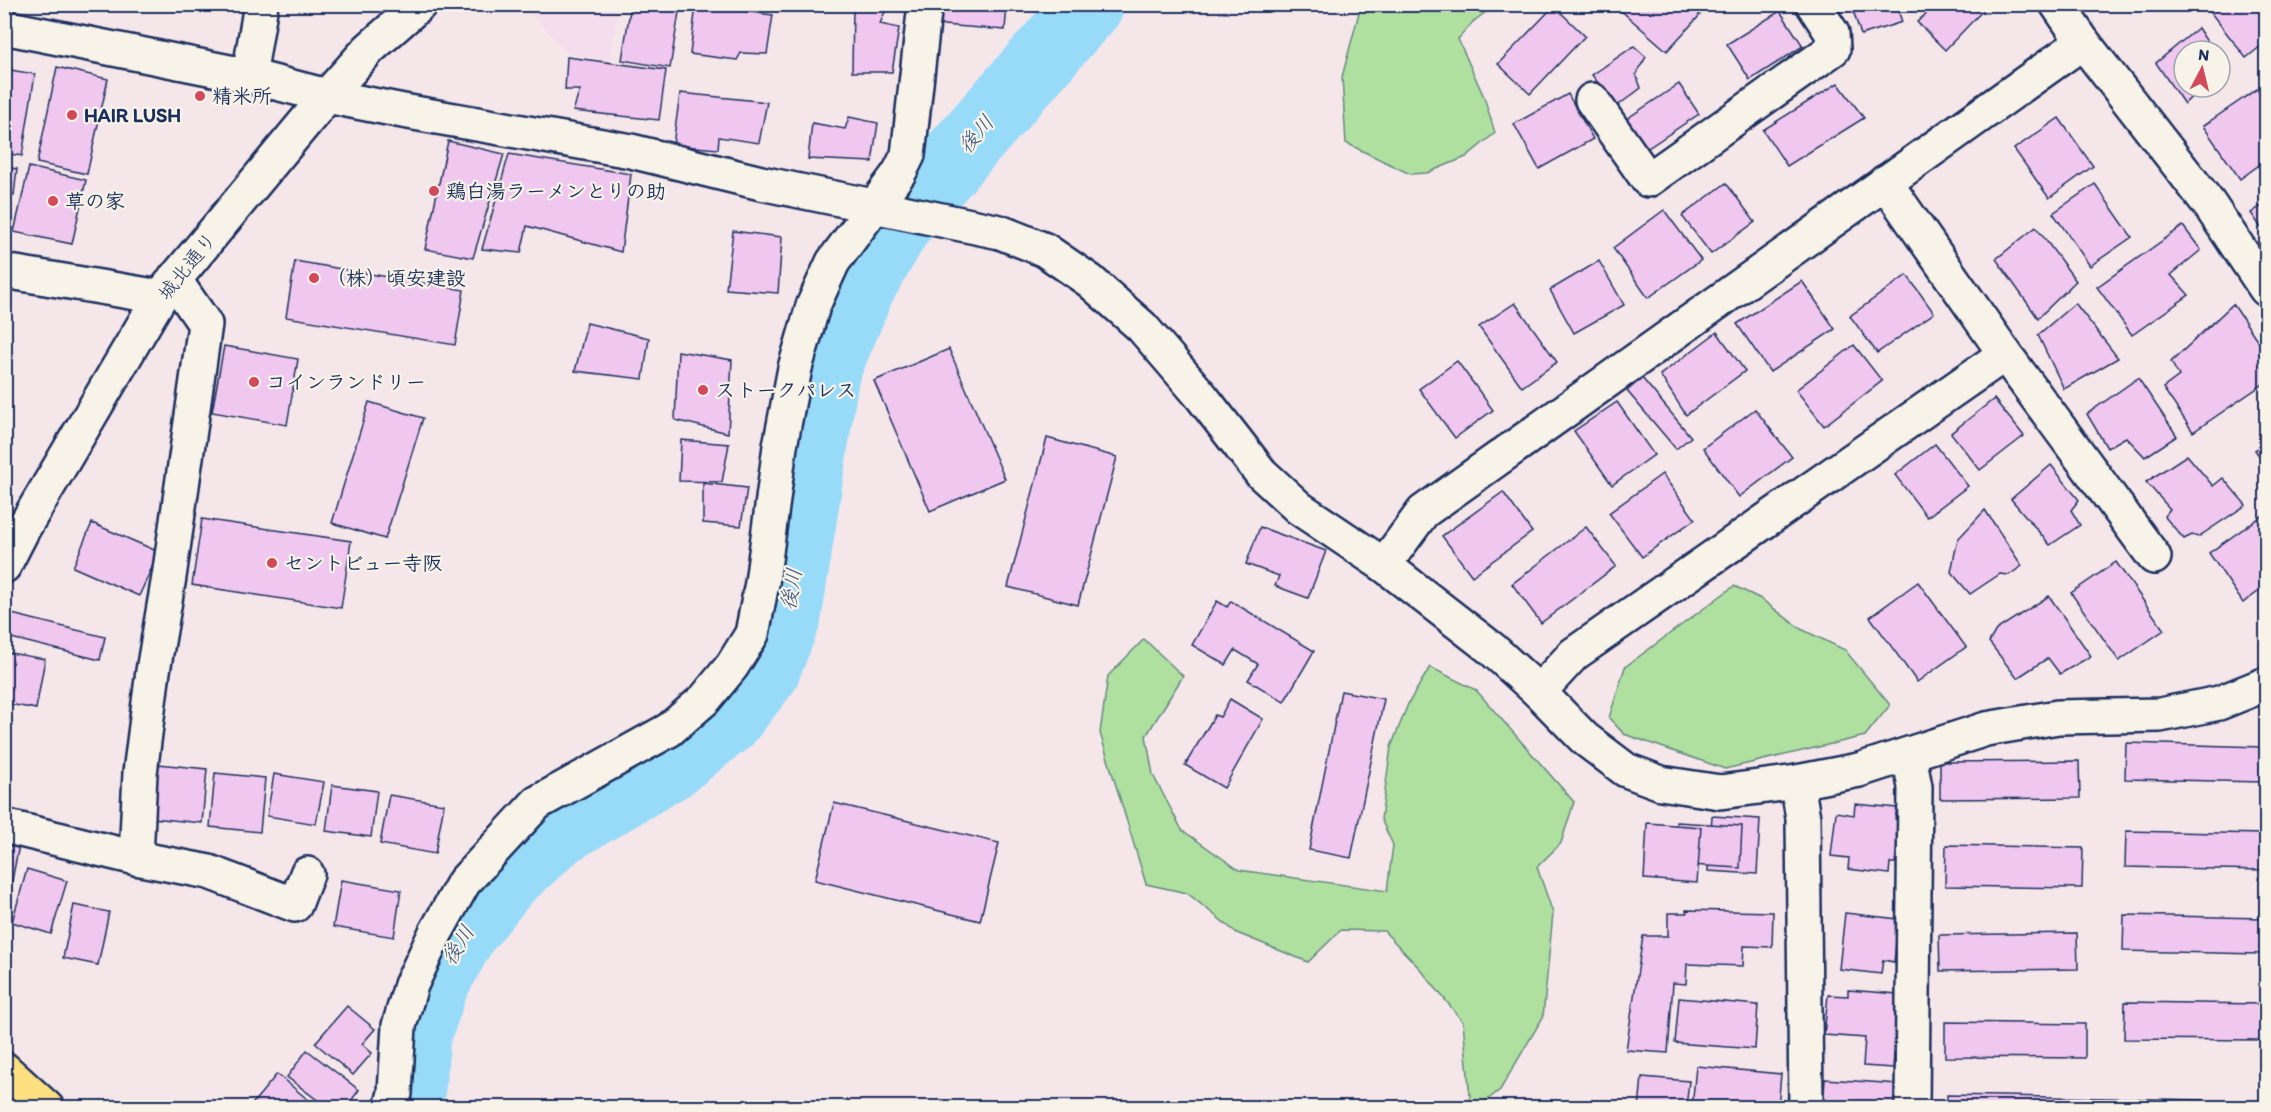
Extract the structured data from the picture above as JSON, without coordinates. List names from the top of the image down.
{
  "streets": {
    "street": ["城北通り"]
  },
  "water": ["後川"],
  "places": [
    "精米所",
    "HAIR LUSH",
    "鶏白湯ラーメンとりの助",
    "草の家",
    "（株）頃安建設",
    "コインランドリー",
    "ストークパレス",
    "セントビュー寺阪"
  ],
  "north": "top"
}
